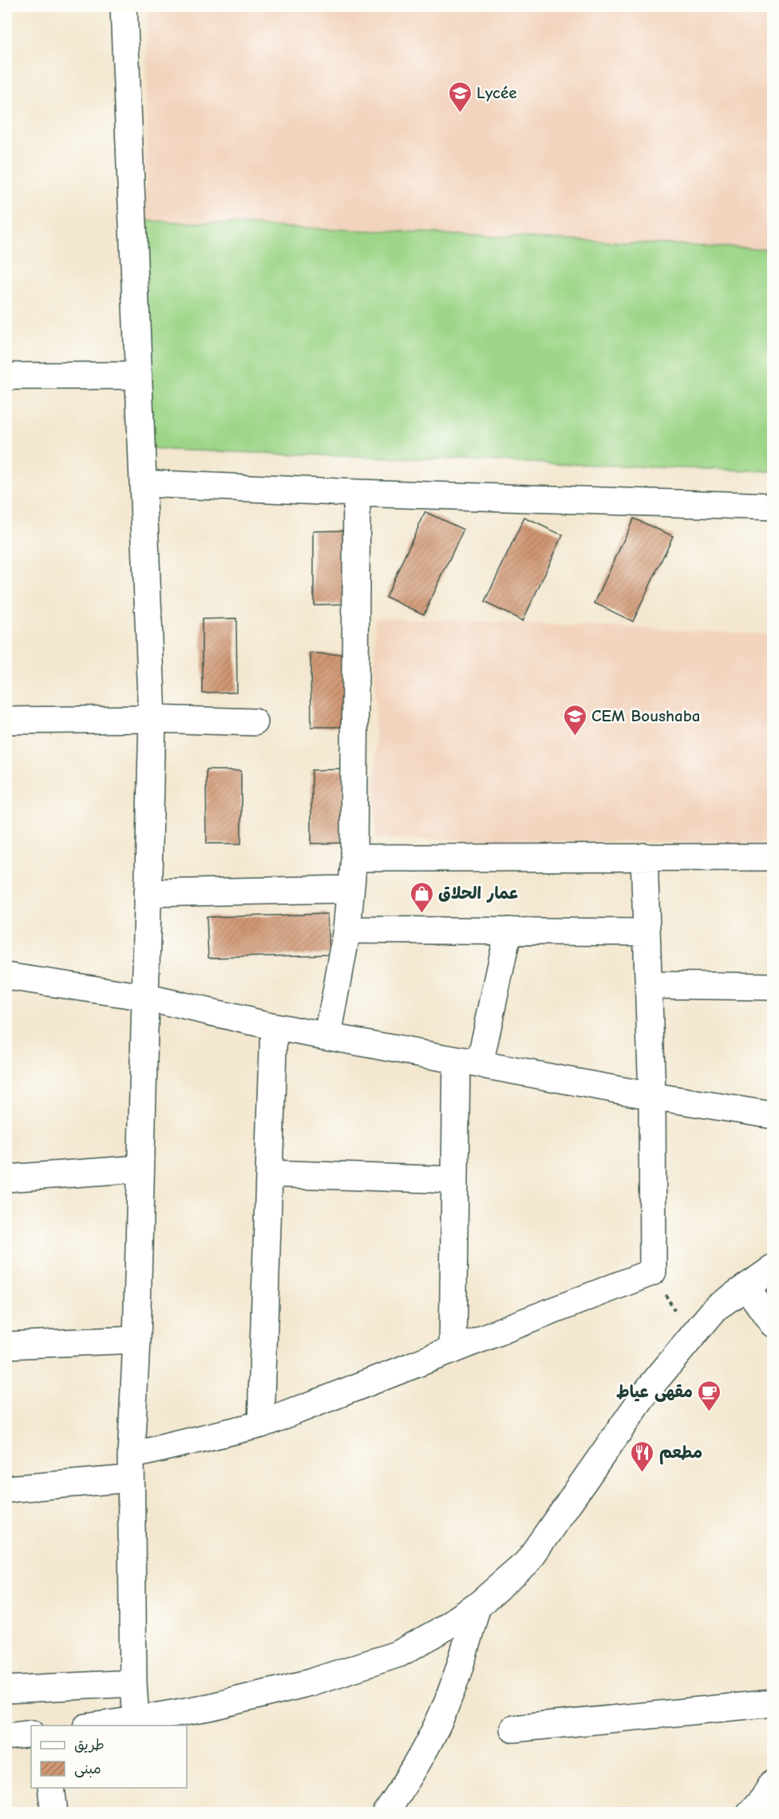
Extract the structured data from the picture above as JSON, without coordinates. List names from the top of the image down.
{
  "places": {
    "school or university": ["Lycée", "CEM Boushaba"],
    "shop": ["عمار الحلاق"],
    "cafe": ["مقهى عياط"],
    "restaurant": ["مطعم"]
  },
  "legend": ["طريق", "مبنى"]
}
